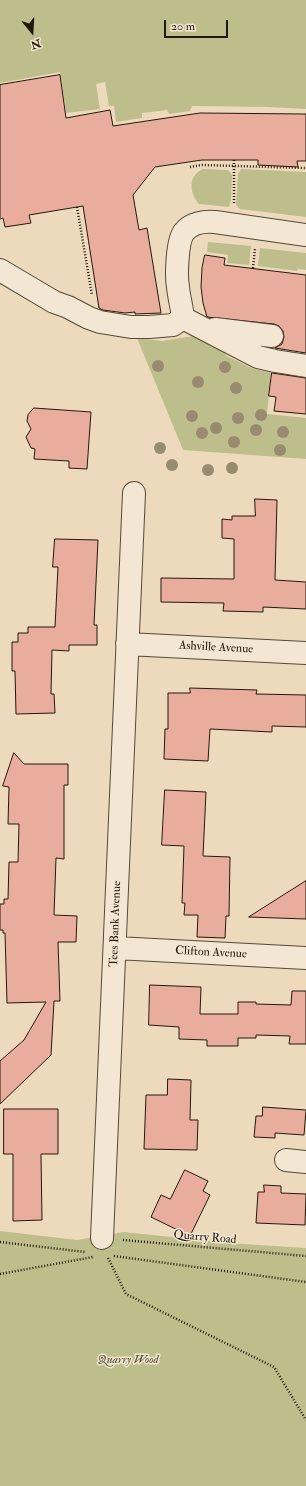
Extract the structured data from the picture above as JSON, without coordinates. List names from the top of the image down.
{
  "streets": {
    "street": ["Ashville Avenue", "Tees Bank Avenue", "Clifton Avenue"],
    "path": ["Quarry Road"]
  },
  "crossings": [
    ["Ashville Avenue", "Tees Bank Avenue"],
    ["Tees Bank Avenue", "Clifton Avenue"],
    ["Tees Bank Avenue", "Quarry Road"]
  ],
  "parks": ["Quarry Wood"],
  "scale_bar": "20 m",
  "north": "bottom"
}
